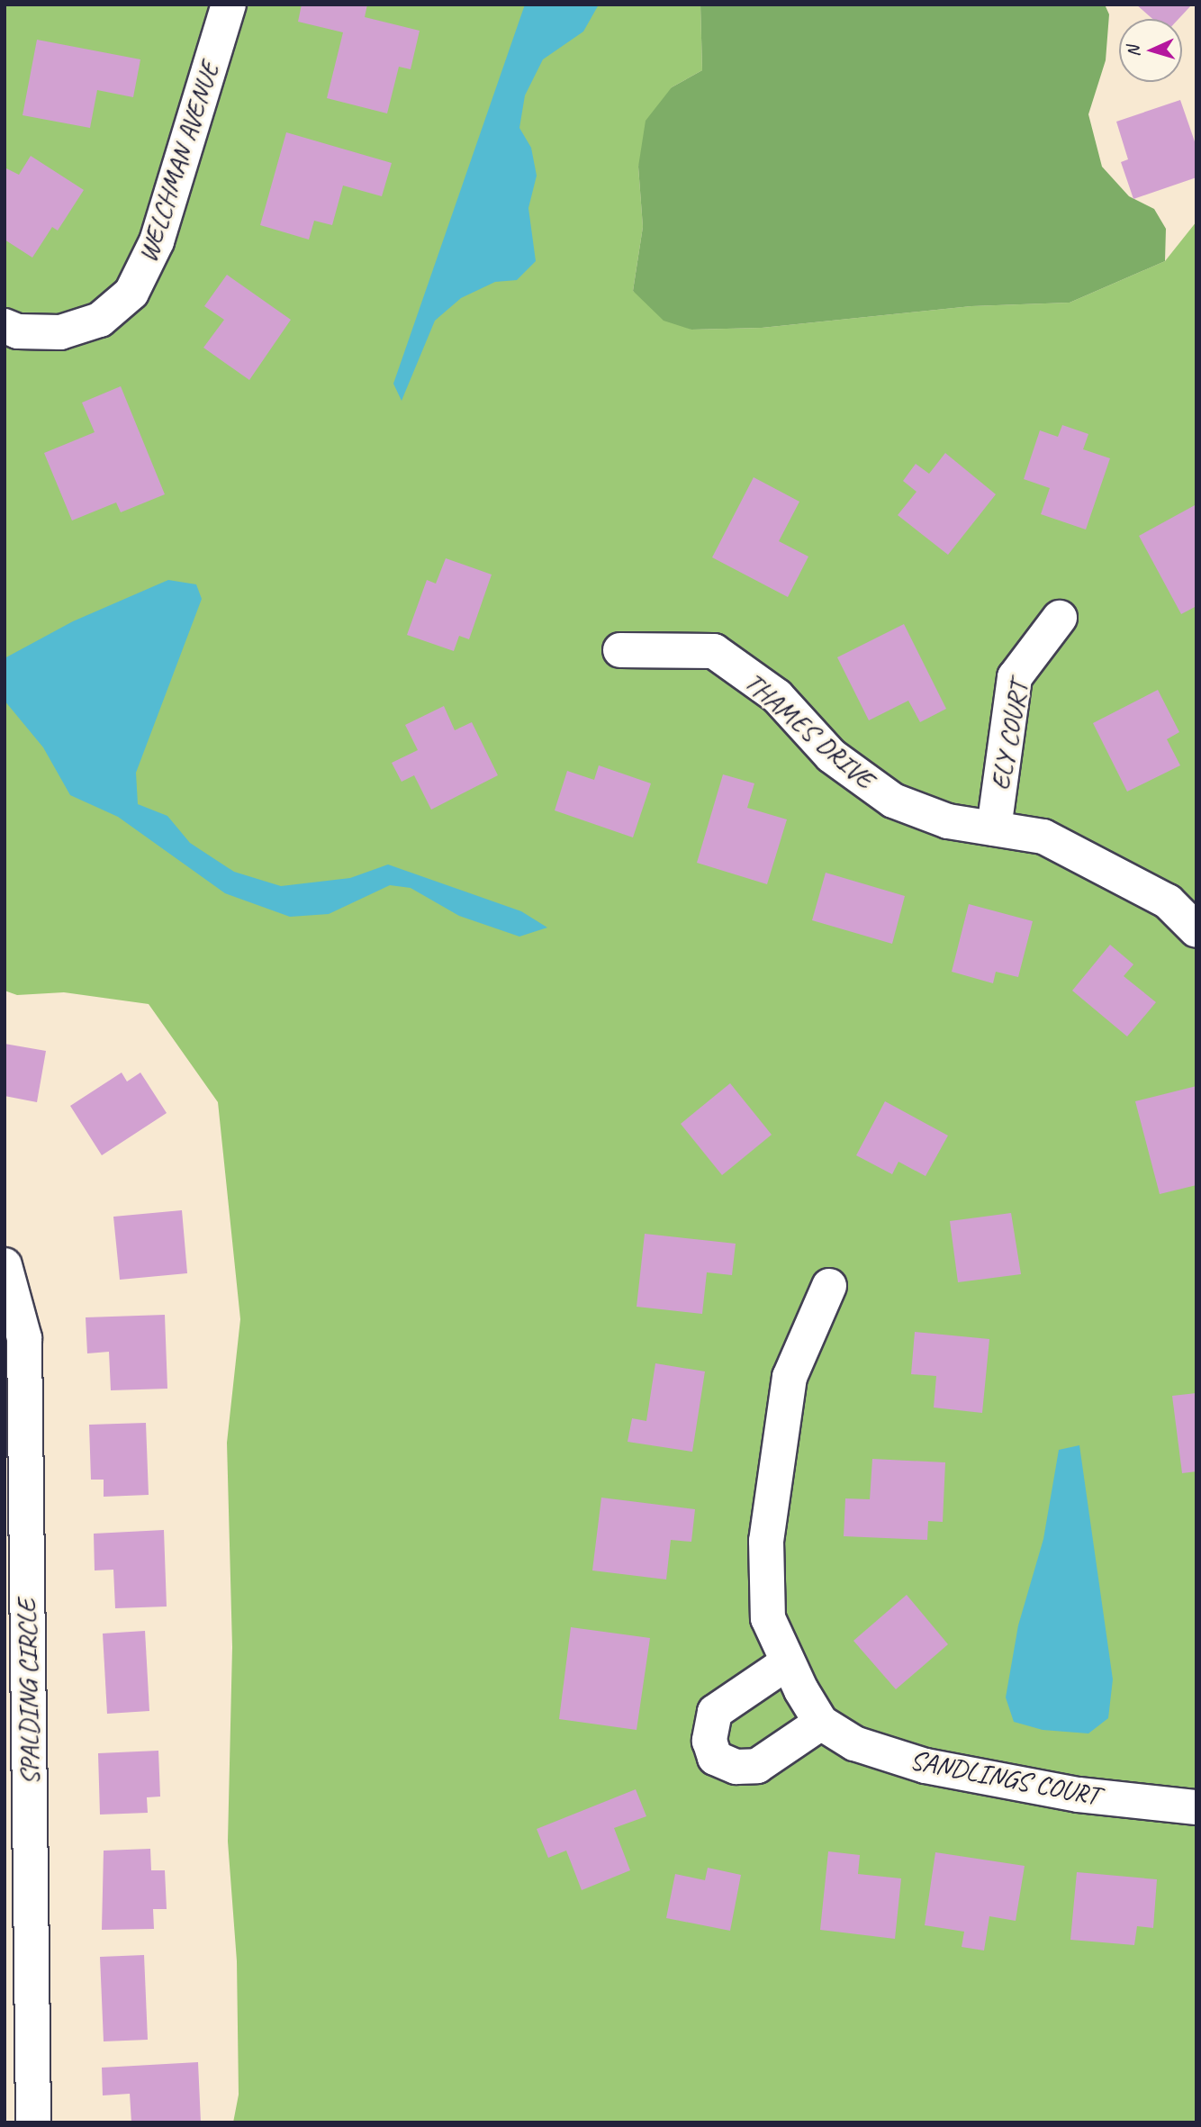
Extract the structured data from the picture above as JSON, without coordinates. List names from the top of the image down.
{
  "streets": {
    "street": [
      "WELCHMAN AVENUE",
      "THAMES DRIVE",
      "ELY COURT",
      "SPALDING CIRCLE",
      "SANDLINGS COURT"
    ]
  },
  "crossings": [
    ["THAMES DRIVE", "ELY COURT"]
  ],
  "north": "left"
}
